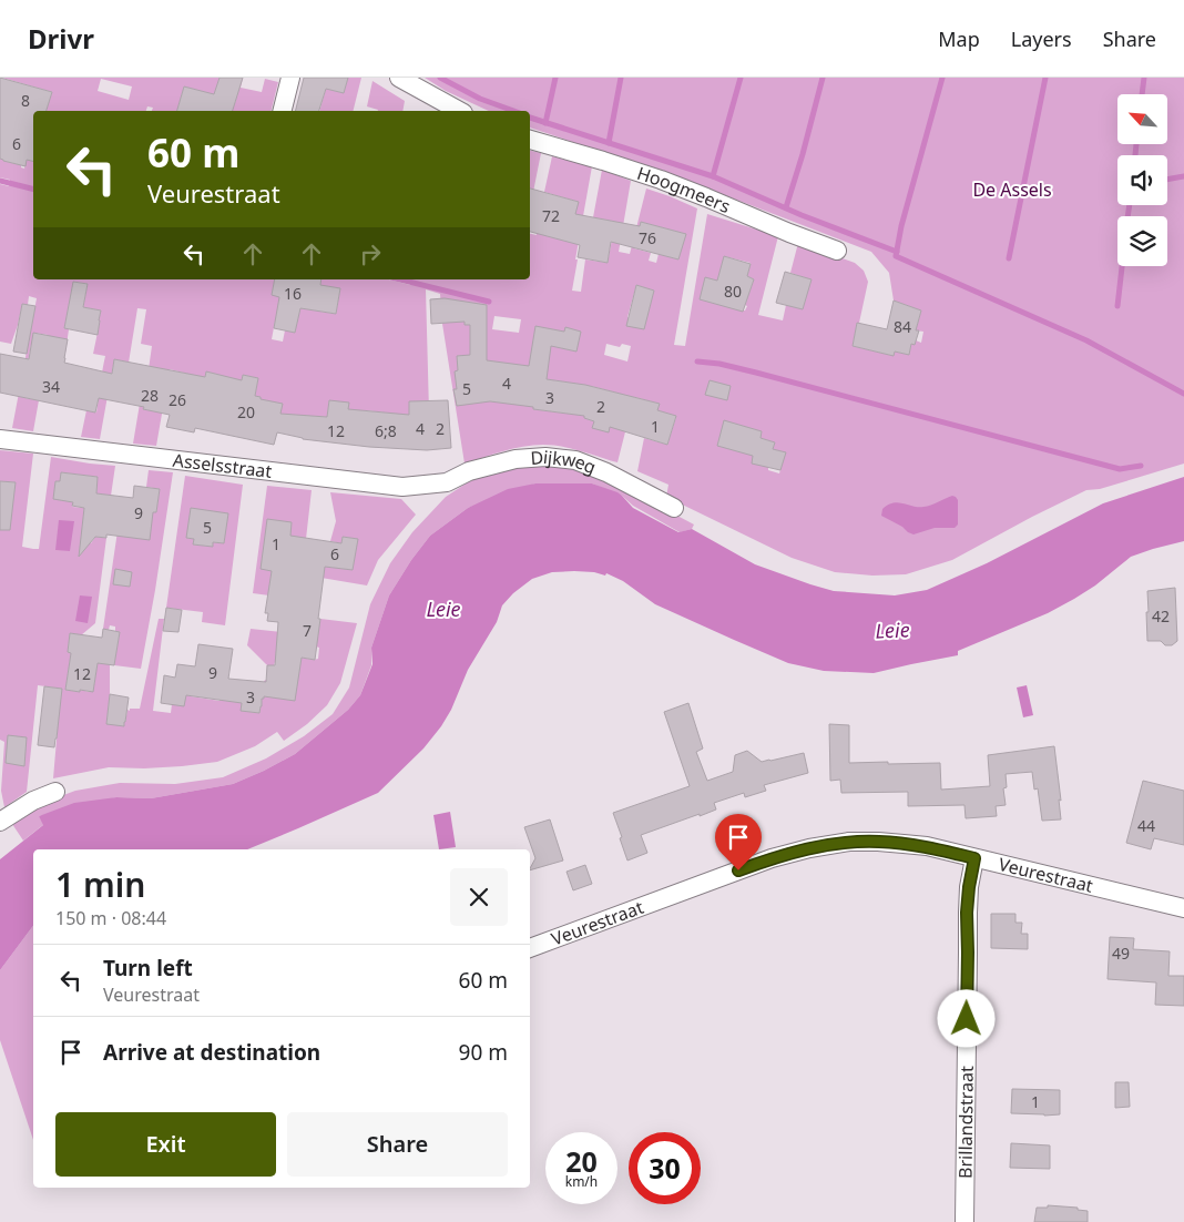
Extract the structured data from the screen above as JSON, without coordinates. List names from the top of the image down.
{
  "streets": {
    "street": [
      "Hoogmeers",
      "Dijkweg",
      "Asselsstraat",
      "Veurestraat",
      "Brillandstraat"
    ]
  },
  "crossings": [
    ["Dijkweg", "Asselsstraat"],
    ["Veurestraat", "Brillandstraat"]
  ],
  "water": ["Leie"],
  "parks": ["De Assels"],
  "house_numbers": [
    "8",
    "6",
    "72",
    "76",
    "80",
    "16",
    "84",
    "4",
    "34",
    "5",
    "28",
    "3",
    "26",
    "2",
    "20",
    "1",
    "4",
    "2",
    "12",
    "6;8",
    "9",
    "5",
    "1",
    "6",
    "42",
    "7",
    "9",
    "12",
    "3",
    "44",
    "49",
    "1"
  ],
  "north": "top left",
  "page": {
    "header": "Drivr",
    "nav": ["Map", "Layers", "Share"],
    "turn": ["60 m", "Veurestraat"],
    "heading": ["1 min", "150 m · 08:44"],
    "list": [
      {
        "name": "Turn left",
        "note": "Veurestraat",
        "value": "60 m"
      },
      {
        "name": "Arrive at destination",
        "value": "90 m"
      }
    ],
    "buttons": ["Exit", "Share"],
    "speed": "20 km/h",
    "limit": "30"
  }
}
